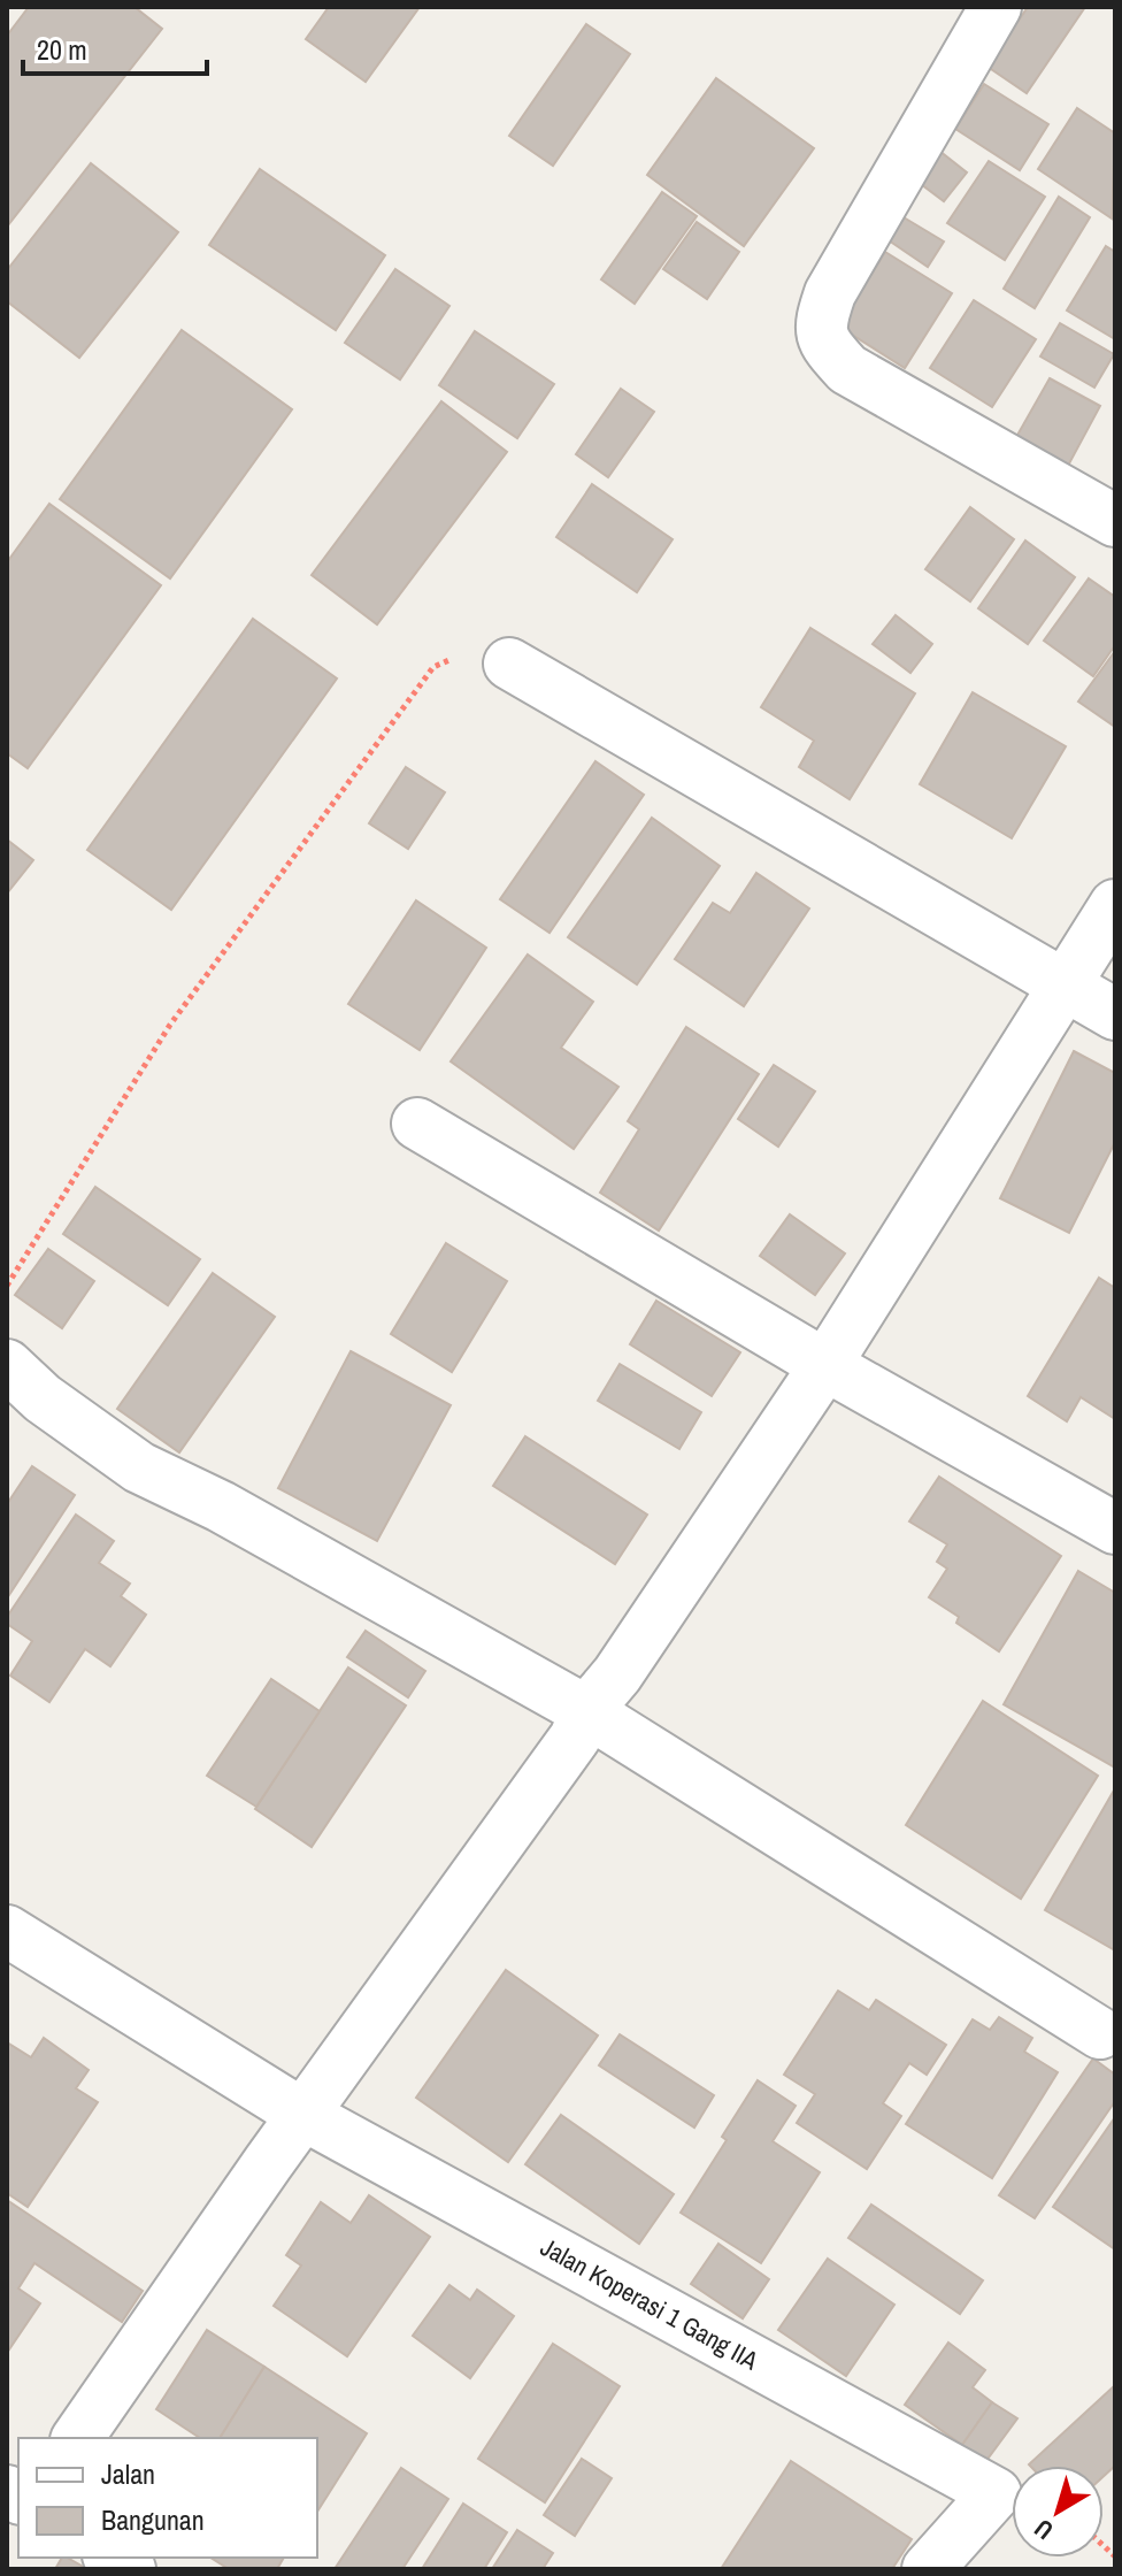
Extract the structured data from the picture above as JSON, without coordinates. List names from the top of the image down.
{
  "streets": {
    "street": ["Jalan Koperasi 1 Gang IIA"]
  },
  "legend": ["Jalan", "Bangunan"],
  "scale_bar": "20 m",
  "north": "bottom left"
}
